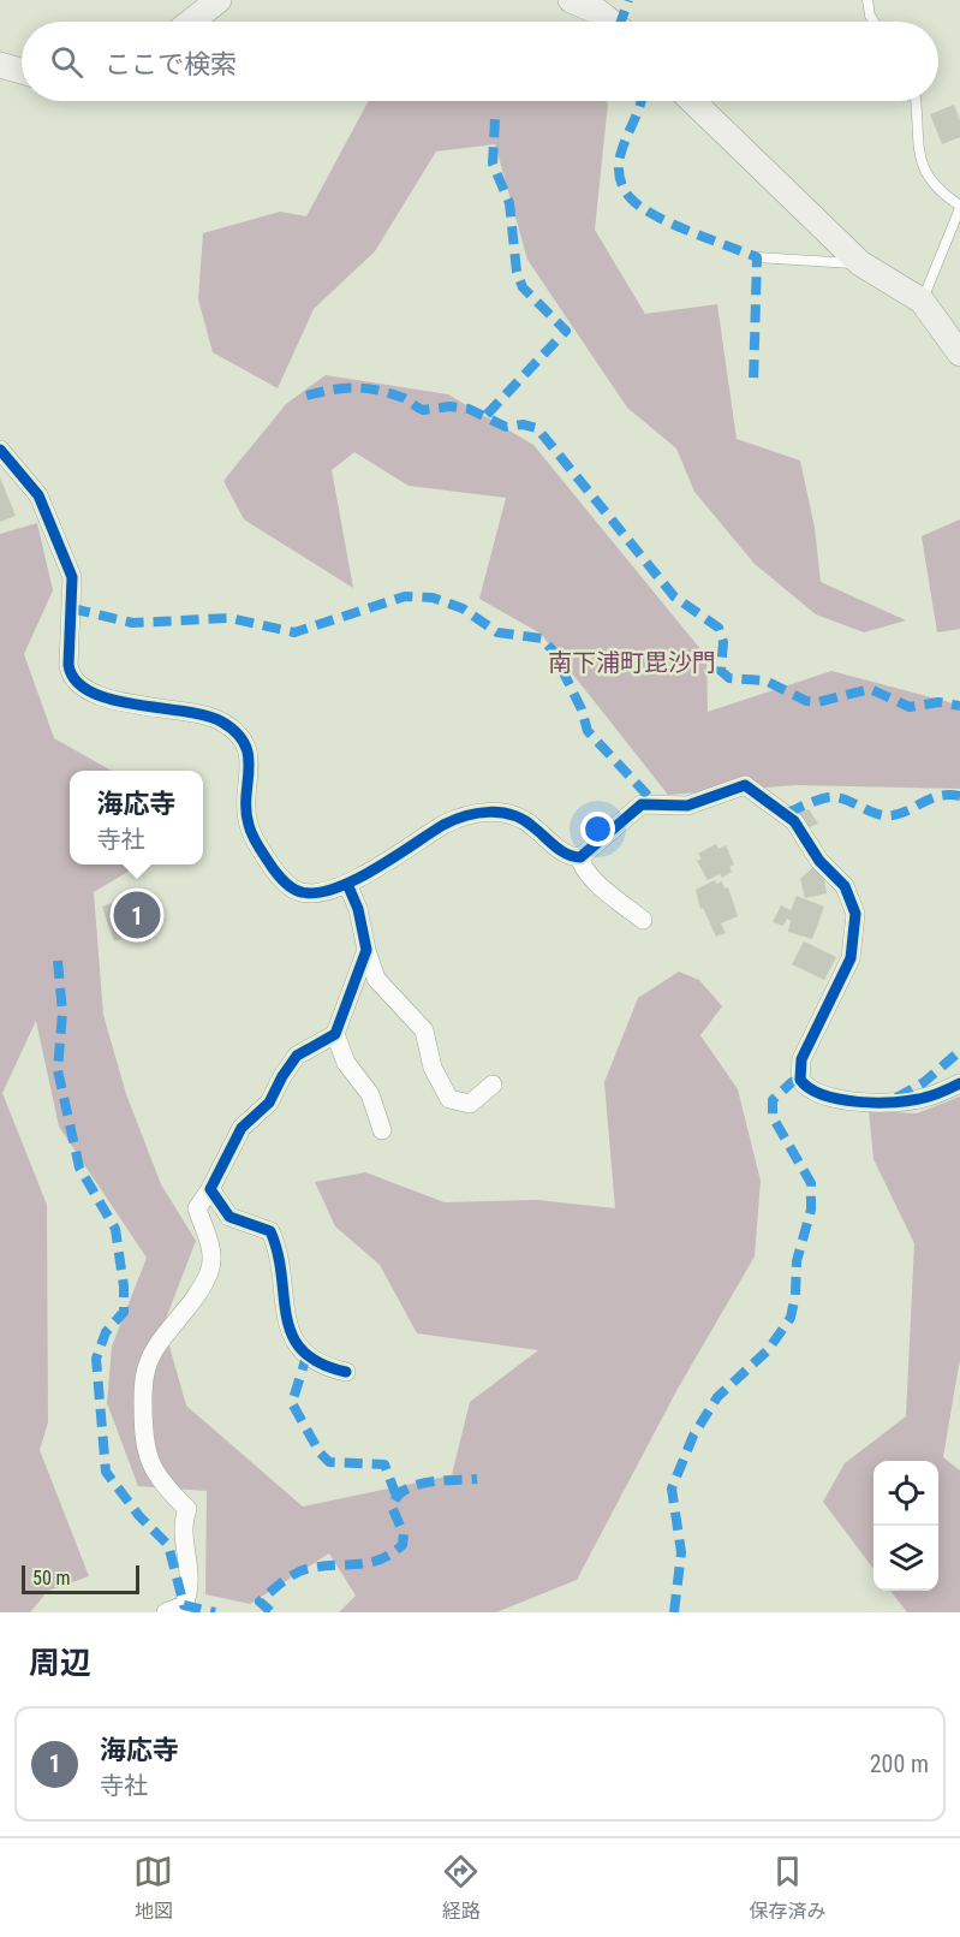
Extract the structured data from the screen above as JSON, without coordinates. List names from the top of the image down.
{
  "districts": ["南下浦町毘沙門"],
  "scale_bar": "50 m",
  "page": {
    "search": "ここで検索",
    "popup": ["海応寺", "寺社"],
    "pins": "1",
    "scale": "50 m",
    "heading": "周辺",
    "list": [
      {
        "mark": "1",
        "name": "海応寺",
        "note": "寺社",
        "value": "200 m"
      }
    ],
    "nav": ["地図", "経路", "保存済み"]
  }
}
